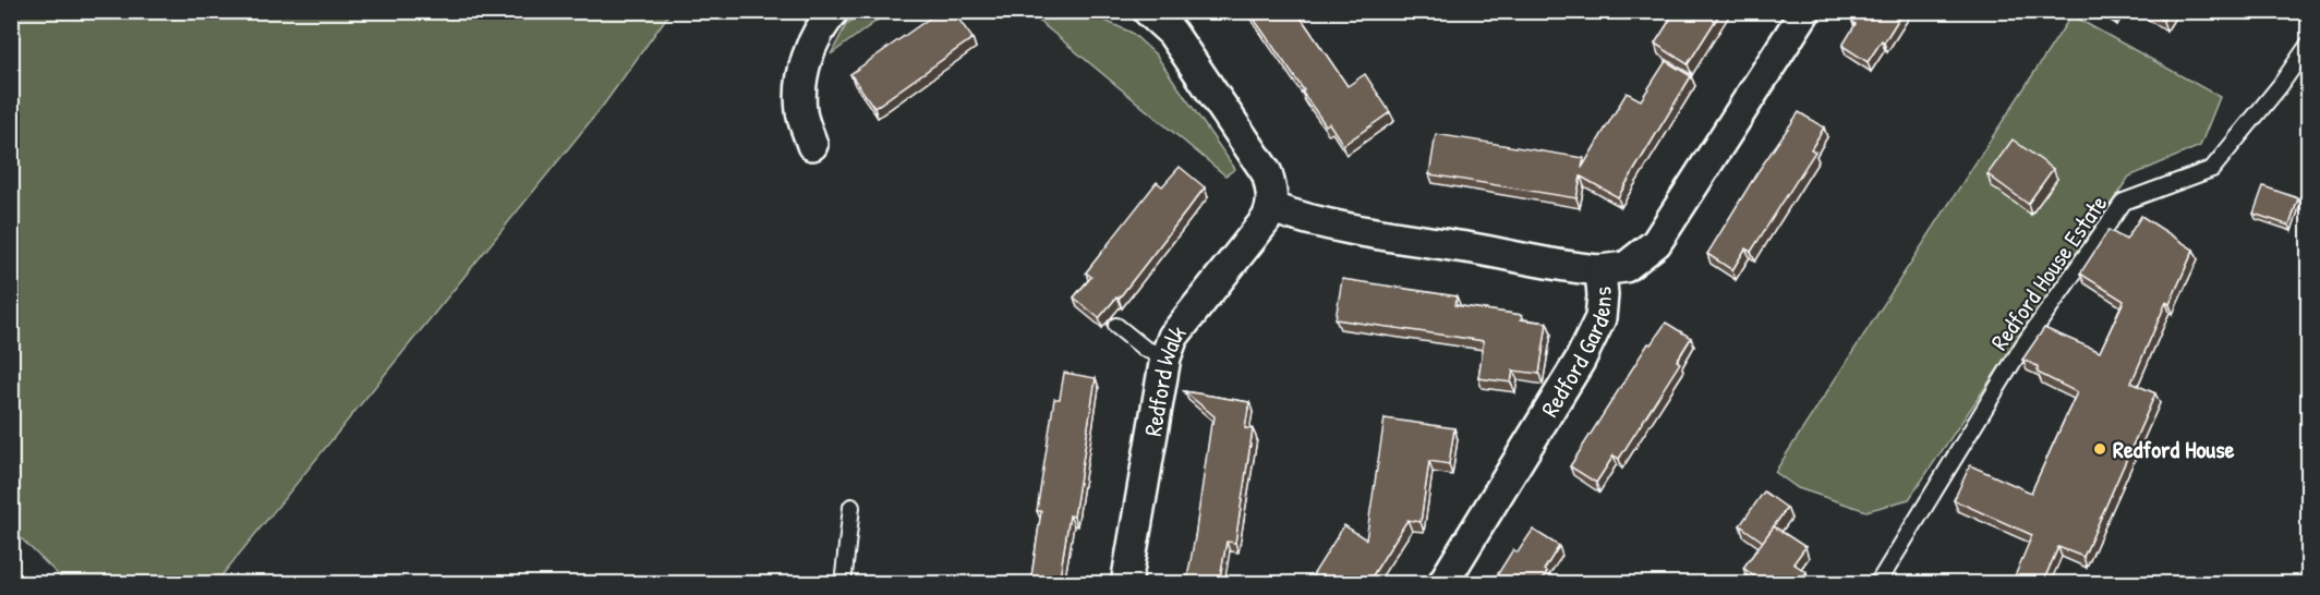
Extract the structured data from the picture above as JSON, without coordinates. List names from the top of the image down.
{
  "streets": {
    "street": ["Redford Gardens", "Redford Walk"],
    "lane": ["Redford House Estate"]
  },
  "places": ["Redford House"]
}
